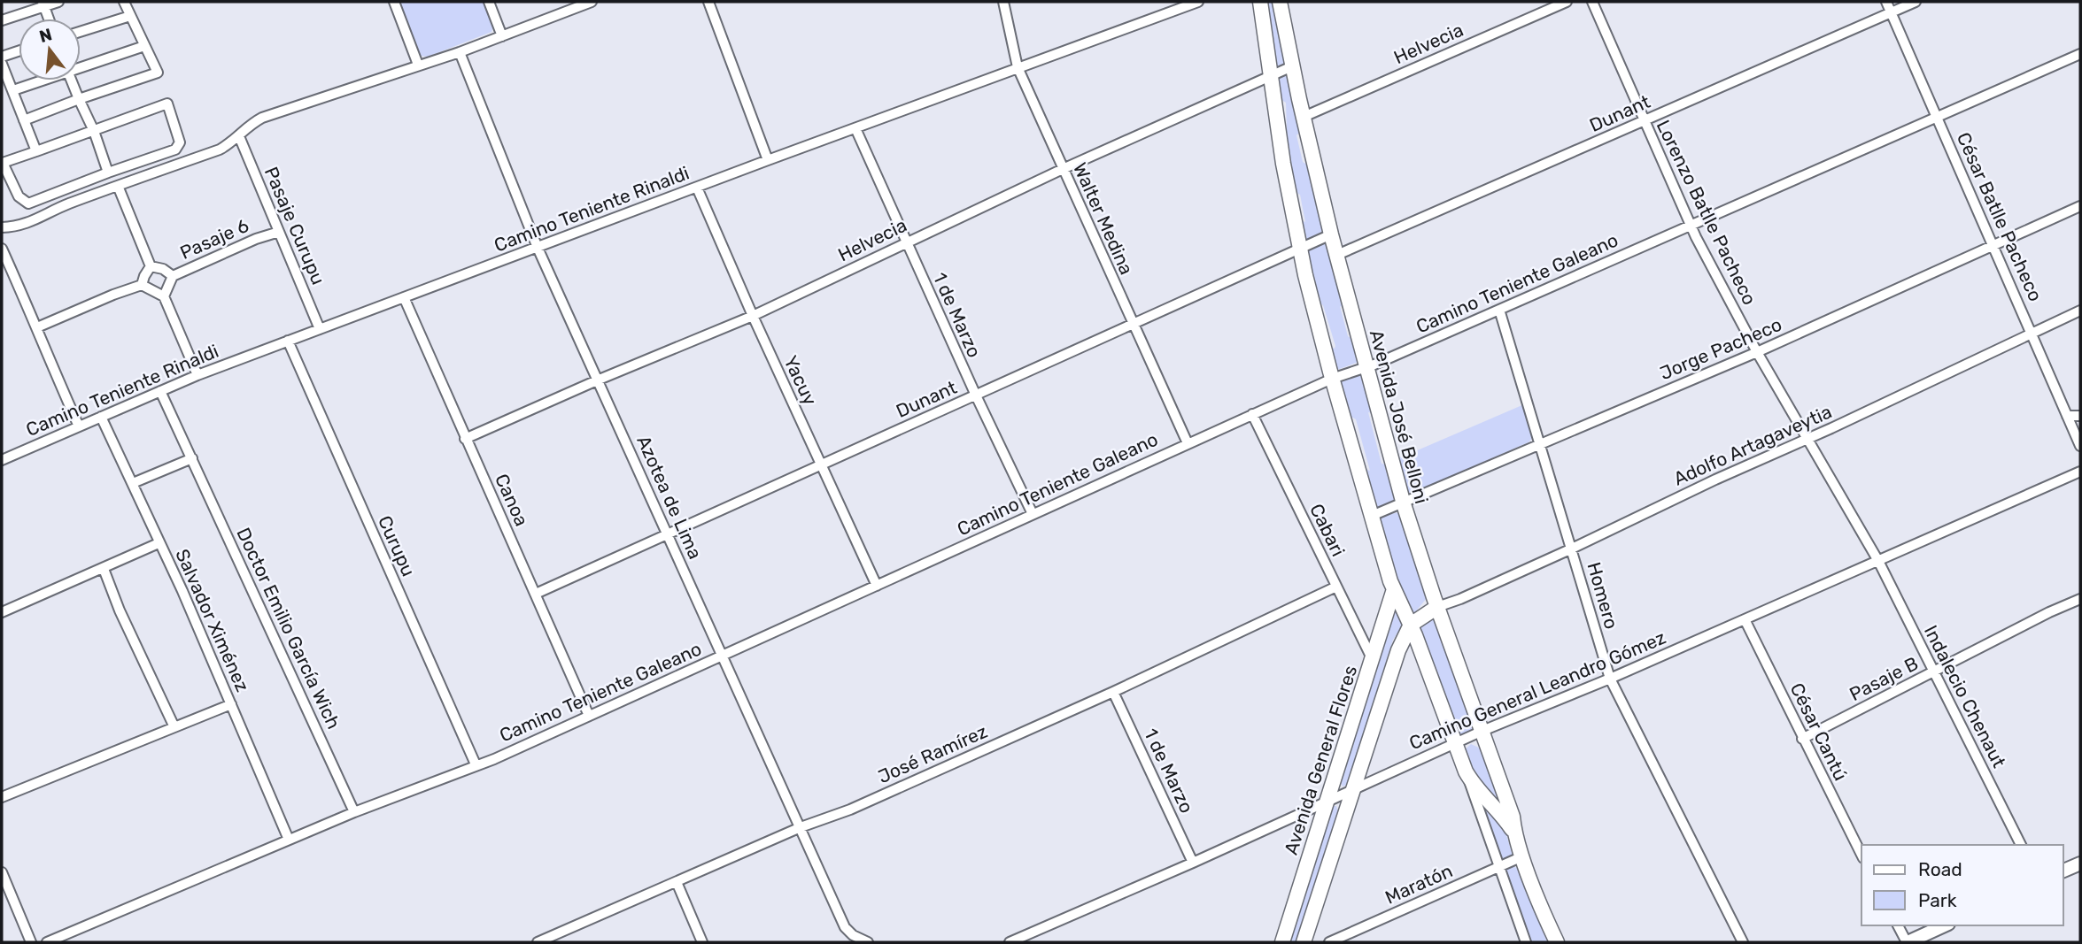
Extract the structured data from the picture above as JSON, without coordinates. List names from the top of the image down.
{
  "streets": {
    "main road": ["Avenida José Belloni", "Avenida General Flores"],
    "street": [
      "Helvecia",
      "Dunant",
      "Camino Teniente Rinaldi",
      "Lorenzo Batlle Pacheco",
      "César Batlle Pacheco",
      "Walter Medina",
      "Pasaje Curupu",
      "Pasaje 6",
      "Camino Teniente Galeano",
      "1 de Marzo",
      "Jorge Pacheco",
      "Yacuy",
      "Adolfo Artagaveytia",
      "Azotea de Lima",
      "Canoa",
      "Cabari",
      "Curupu",
      "Homero",
      "Salvador Ximénez",
      "Doctor Emilio García Wich",
      "Pasaje B",
      "Camino General Leandro Gómez",
      "Indalecio Chenaut",
      "César Cantú",
      "José Ramírez",
      "Maratón"
    ]
  },
  "crossings": [
    ["Helvecia", "Walter Medina"],
    ["Helvecia", "1 de Marzo"],
    ["Helvecia", "Yacuy"],
    ["Helvecia", "Avenida José Belloni"],
    ["Helvecia", "Azotea de Lima"],
    ["Helvecia", "Canoa"],
    ["Dunant", "Lorenzo Batlle Pacheco"],
    ["Dunant", "César Batlle Pacheco"],
    ["Dunant", "Walter Medina"],
    ["Dunant", "1 de Marzo"],
    ["Dunant", "Yacuy"],
    ["Dunant", "Avenida José Belloni"],
    ["Dunant", "Azotea de Lima"],
    ["Dunant", "Canoa"],
    ["Camino Teniente Rinaldi", "Walter Medina"],
    ["Camino Teniente Rinaldi", "Pasaje Curupu"],
    ["Camino Teniente Rinaldi", "1 de Marzo"],
    ["Camino Teniente Rinaldi", "Yacuy"],
    ["Camino Teniente Rinaldi", "Azotea de Lima"],
    ["Camino Teniente Rinaldi", "Canoa"],
    ["Camino Teniente Rinaldi", "Curupu"],
    ["Camino Teniente Rinaldi", "Salvador Ximénez"],
    ["Camino Teniente Rinaldi", "Doctor Emilio García Wich"],
    ["Lorenzo Batlle Pacheco", "Camino Teniente Galeano"],
    ["Lorenzo Batlle Pacheco", "Jorge Pacheco"],
    ["Lorenzo Batlle Pacheco", "Adolfo Artagaveytia"],
    ["Lorenzo Batlle Pacheco", "Camino General Leandro Gómez"],
    ["Lorenzo Batlle Pacheco", "Indalecio Chenaut"],
    ["César Batlle Pacheco", "Camino Teniente Galeano"],
    ["César Batlle Pacheco", "Jorge Pacheco"],
    ["César Batlle Pacheco", "Adolfo Artagaveytia"],
    ["Walter Medina", "Camino Teniente Galeano"],
    ["Pasaje Curupu", "Pasaje 6"],
    ["Camino Teniente Galeano", "1 de Marzo"],
    ["Camino Teniente Galeano", "Yacuy"],
    ["Camino Teniente Galeano", "Avenida José Belloni"],
    ["Camino Teniente Galeano", "Azotea de Lima"],
    ["Camino Teniente Galeano", "Canoa"],
    ["Camino Teniente Galeano", "Cabari"],
    ["Camino Teniente Galeano", "Curupu"],
    ["Camino Teniente Galeano", "Homero"],
    ["Camino Teniente Galeano", "Salvador Ximénez"],
    ["Camino Teniente Galeano", "Doctor Emilio García Wich"],
    ["1 de Marzo", "Camino General Leandro Gómez"],
    ["1 de Marzo", "José Ramírez"],
    ["Jorge Pacheco", "Avenida José Belloni"],
    ["Jorge Pacheco", "Homero"],
    ["Avenida José Belloni", "Adolfo Artagaveytia"],
    ["Avenida José Belloni", "Camino General Leandro Gómez"],
    ["Avenida José Belloni", "Avenida General Flores"],
    ["Avenida José Belloni", "Maratón"],
    ["Adolfo Artagaveytia", "Homero"],
    ["Azotea de Lima", "José Ramírez"],
    ["Cabari", "José Ramírez"],
    ["Cabari", "Avenida General Flores"],
    ["Homero", "Camino General Leandro Gómez"],
    ["Pasaje B", "Indalecio Chenaut"],
    ["Pasaje B", "César Cantú"],
    ["Camino General Leandro Gómez", "Indalecio Chenaut"],
    ["Camino General Leandro Gómez", "César Cantú"],
    ["Camino General Leandro Gómez", "Avenida General Flores"]
  ],
  "legend": ["Road", "Park"],
  "north": "top"
}
